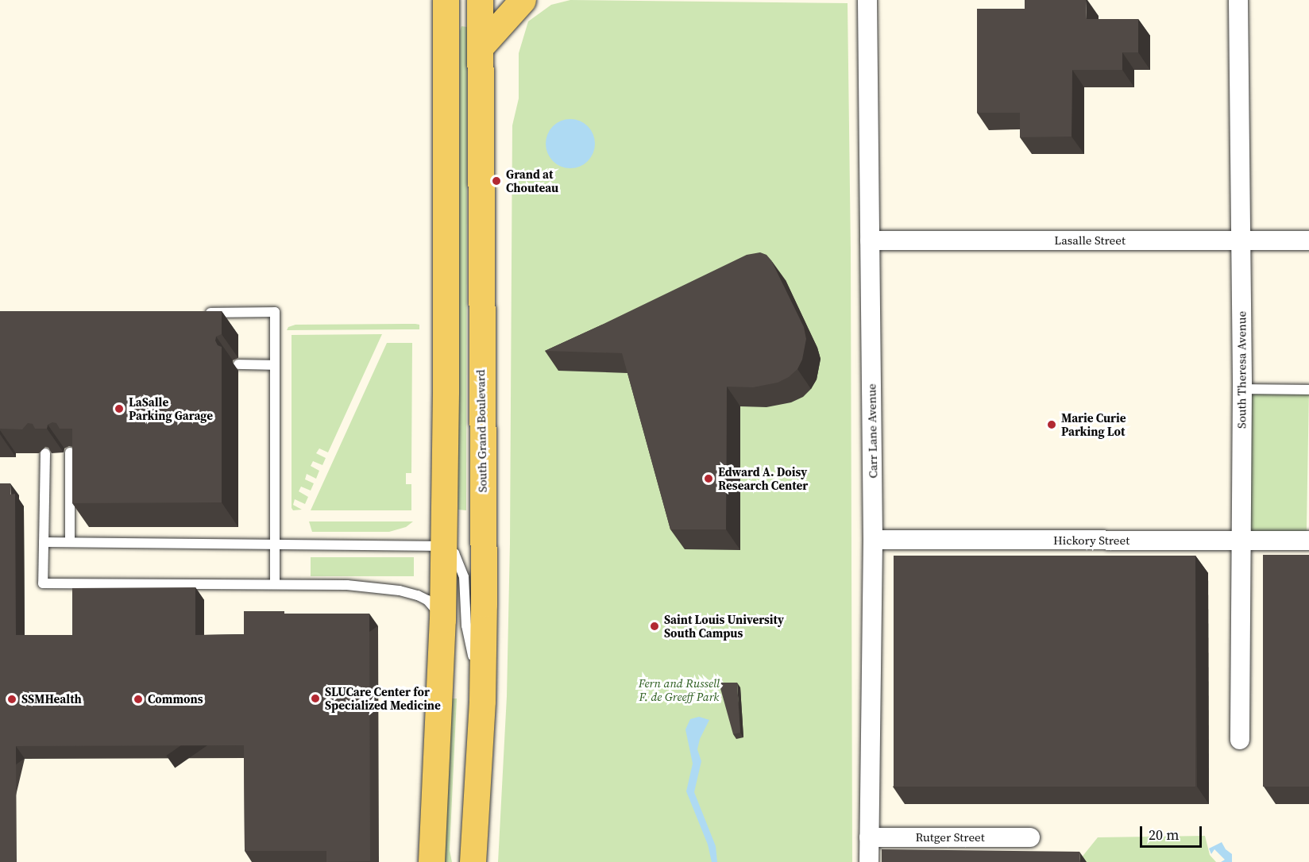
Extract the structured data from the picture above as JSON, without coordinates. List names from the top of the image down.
{
  "streets": {
    "main road": ["South Grand Boulevard"],
    "street": [
      "Lasalle Street",
      "South Theresa Avenue",
      "Carr Lane Avenue",
      "Hickory Street",
      "Rutger Street"
    ]
  },
  "crossings": [
    ["Lasalle Street", "South Theresa Avenue"],
    ["Lasalle Street", "Carr Lane Avenue"],
    ["South Theresa Avenue", "Hickory Street"],
    ["Carr Lane Avenue", "Hickory Street"],
    ["Carr Lane Avenue", "Rutger Street"]
  ],
  "parks": ["Fern and Russell F. de Greeff Park"],
  "places": [
    "Grand at Chouteau",
    "LaSalle Parking Garage",
    "Marie Curie Parking Lot",
    "Edward A. Doisy Research Center",
    "Saint Louis University South Campus",
    "SLUCare Center for Specialized Medicine",
    "SSMHealth",
    "Commons"
  ],
  "scale_bar": "20 m"
}
